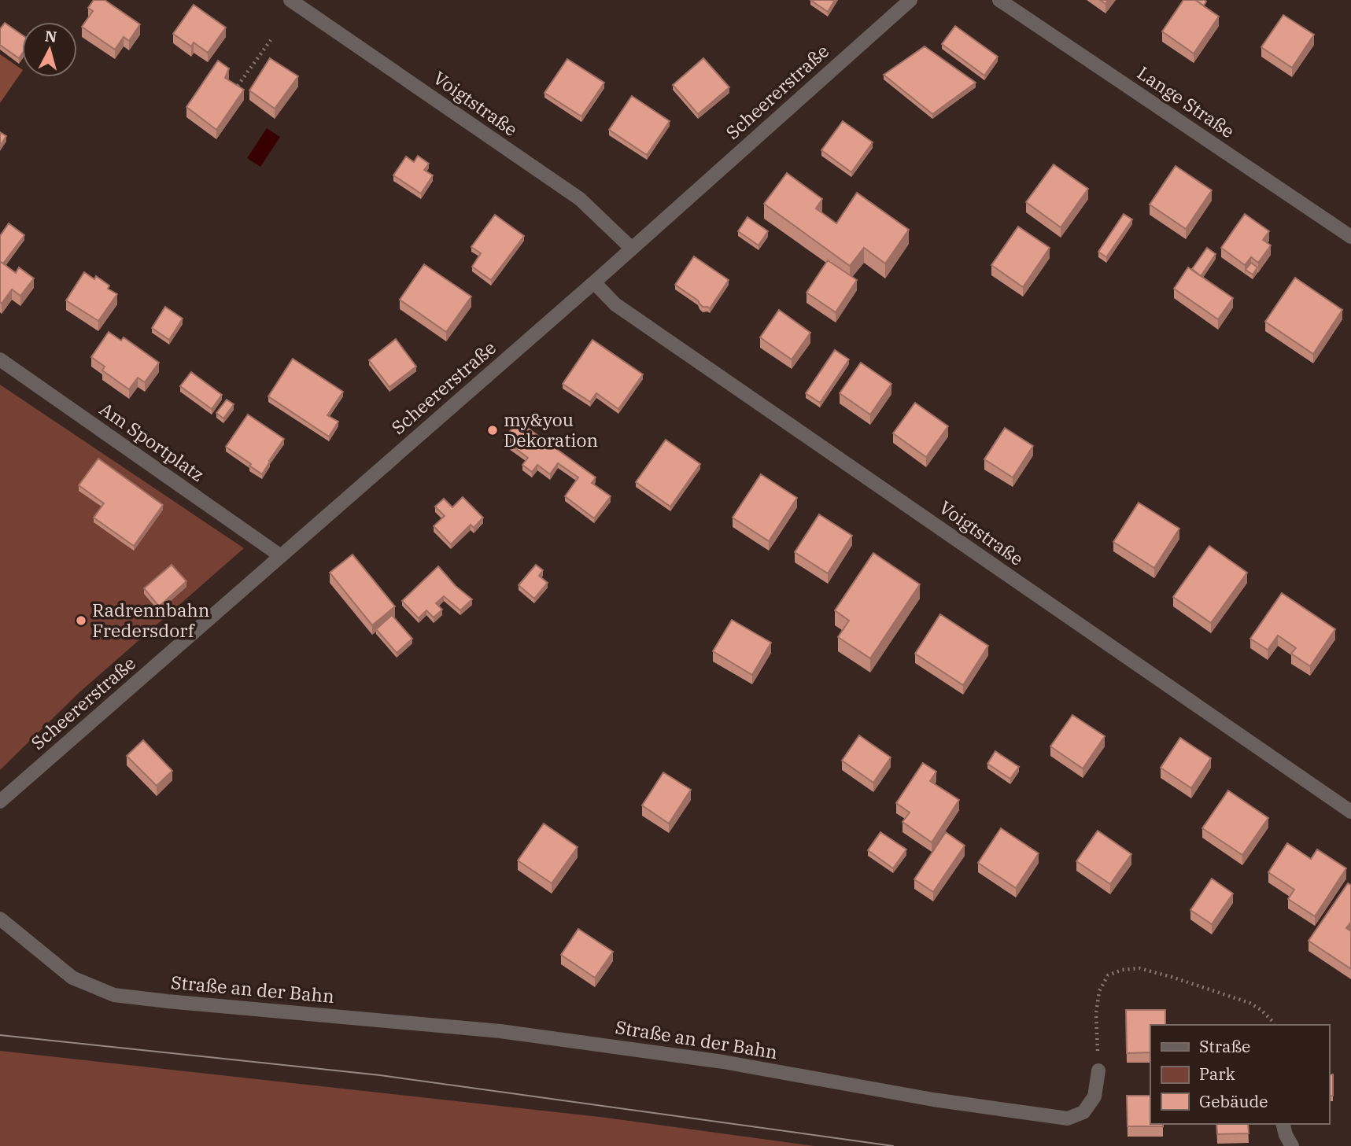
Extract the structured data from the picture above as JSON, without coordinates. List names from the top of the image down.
{
  "streets": {
    "street": [
      "Scheererstraße",
      "Lange Straße",
      "Voigtstraße",
      "Am Sportplatz",
      "Straße an der Bahn"
    ]
  },
  "crossings": [
    ["Scheererstraße", "Voigtstraße"],
    ["Scheererstraße", "Am Sportplatz"]
  ],
  "places": ["my&you Dekoration", "Radrennbahn Fredersdorf"],
  "legend": ["Straße", "Park", "Gebäude"],
  "north": "top"
}
